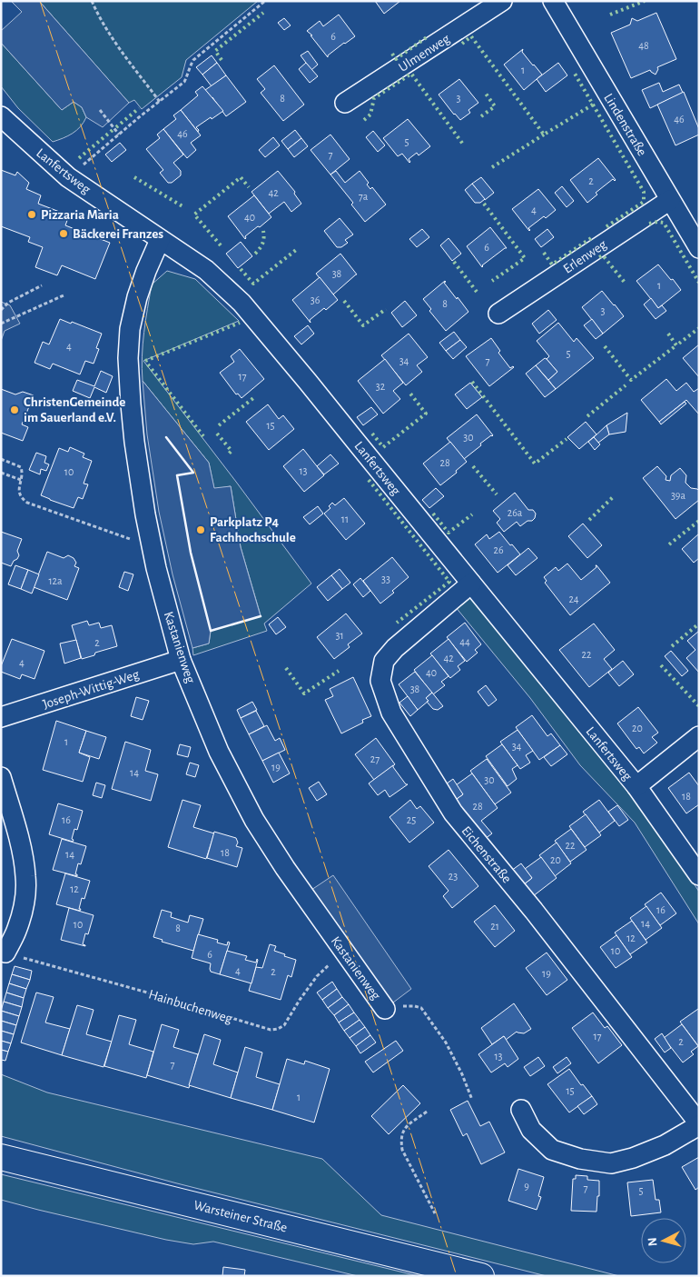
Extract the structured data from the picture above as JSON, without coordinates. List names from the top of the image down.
{
  "streets": {
    "main road": ["Warsteiner Straße"],
    "street": [
      "Ulmenweg",
      "Lindenstraße",
      "Lanfertsweg",
      "Erlenweg",
      "Kastanienweg",
      "Joseph-Wittig-Weg",
      "Eichenstraße"
    ],
    "path": ["Hainbuchenweg"]
  },
  "crossings": [
    ["Lindenstraße", "Erlenweg"],
    ["Lanfertsweg", "Kastanienweg"],
    ["Lanfertsweg", "Eichenstraße"],
    ["Kastanienweg", "Joseph-Wittig-Weg"],
    ["Kastanienweg", "Hainbuchenweg"]
  ],
  "places": [
    "Pizzaria Maria",
    "Bäckerei Franzes",
    "ChristenGemeinde im Sauerland e.V.",
    "Parkplatz P4 Fachhochschule"
  ],
  "house_numbers": [
    "6",
    "48",
    "1",
    "8",
    "3",
    "46",
    "46",
    "5",
    "7",
    "2",
    "42",
    "7a",
    "4",
    "40",
    "6",
    "38",
    "1",
    "36",
    "8",
    "3",
    "4",
    "5",
    "34",
    "7",
    "17",
    "32",
    "15",
    "30",
    "28",
    "13",
    "10",
    "39a",
    "26a",
    "11",
    "26",
    "33",
    "12a",
    "24",
    "31",
    "44",
    "2",
    "22",
    "42",
    "4",
    "40",
    "38",
    "20",
    "1",
    "34",
    "27",
    "19",
    "14",
    "30",
    "18",
    "28",
    "16",
    "25",
    "22",
    "18",
    "14",
    "20",
    "23",
    "12",
    "16",
    "14",
    "10",
    "21",
    "8",
    "12",
    "10",
    "6",
    "4",
    "2",
    "19",
    "17",
    "2",
    "13",
    "7",
    "15",
    "1",
    "9",
    "7",
    "5"
  ],
  "north": "left"
}
